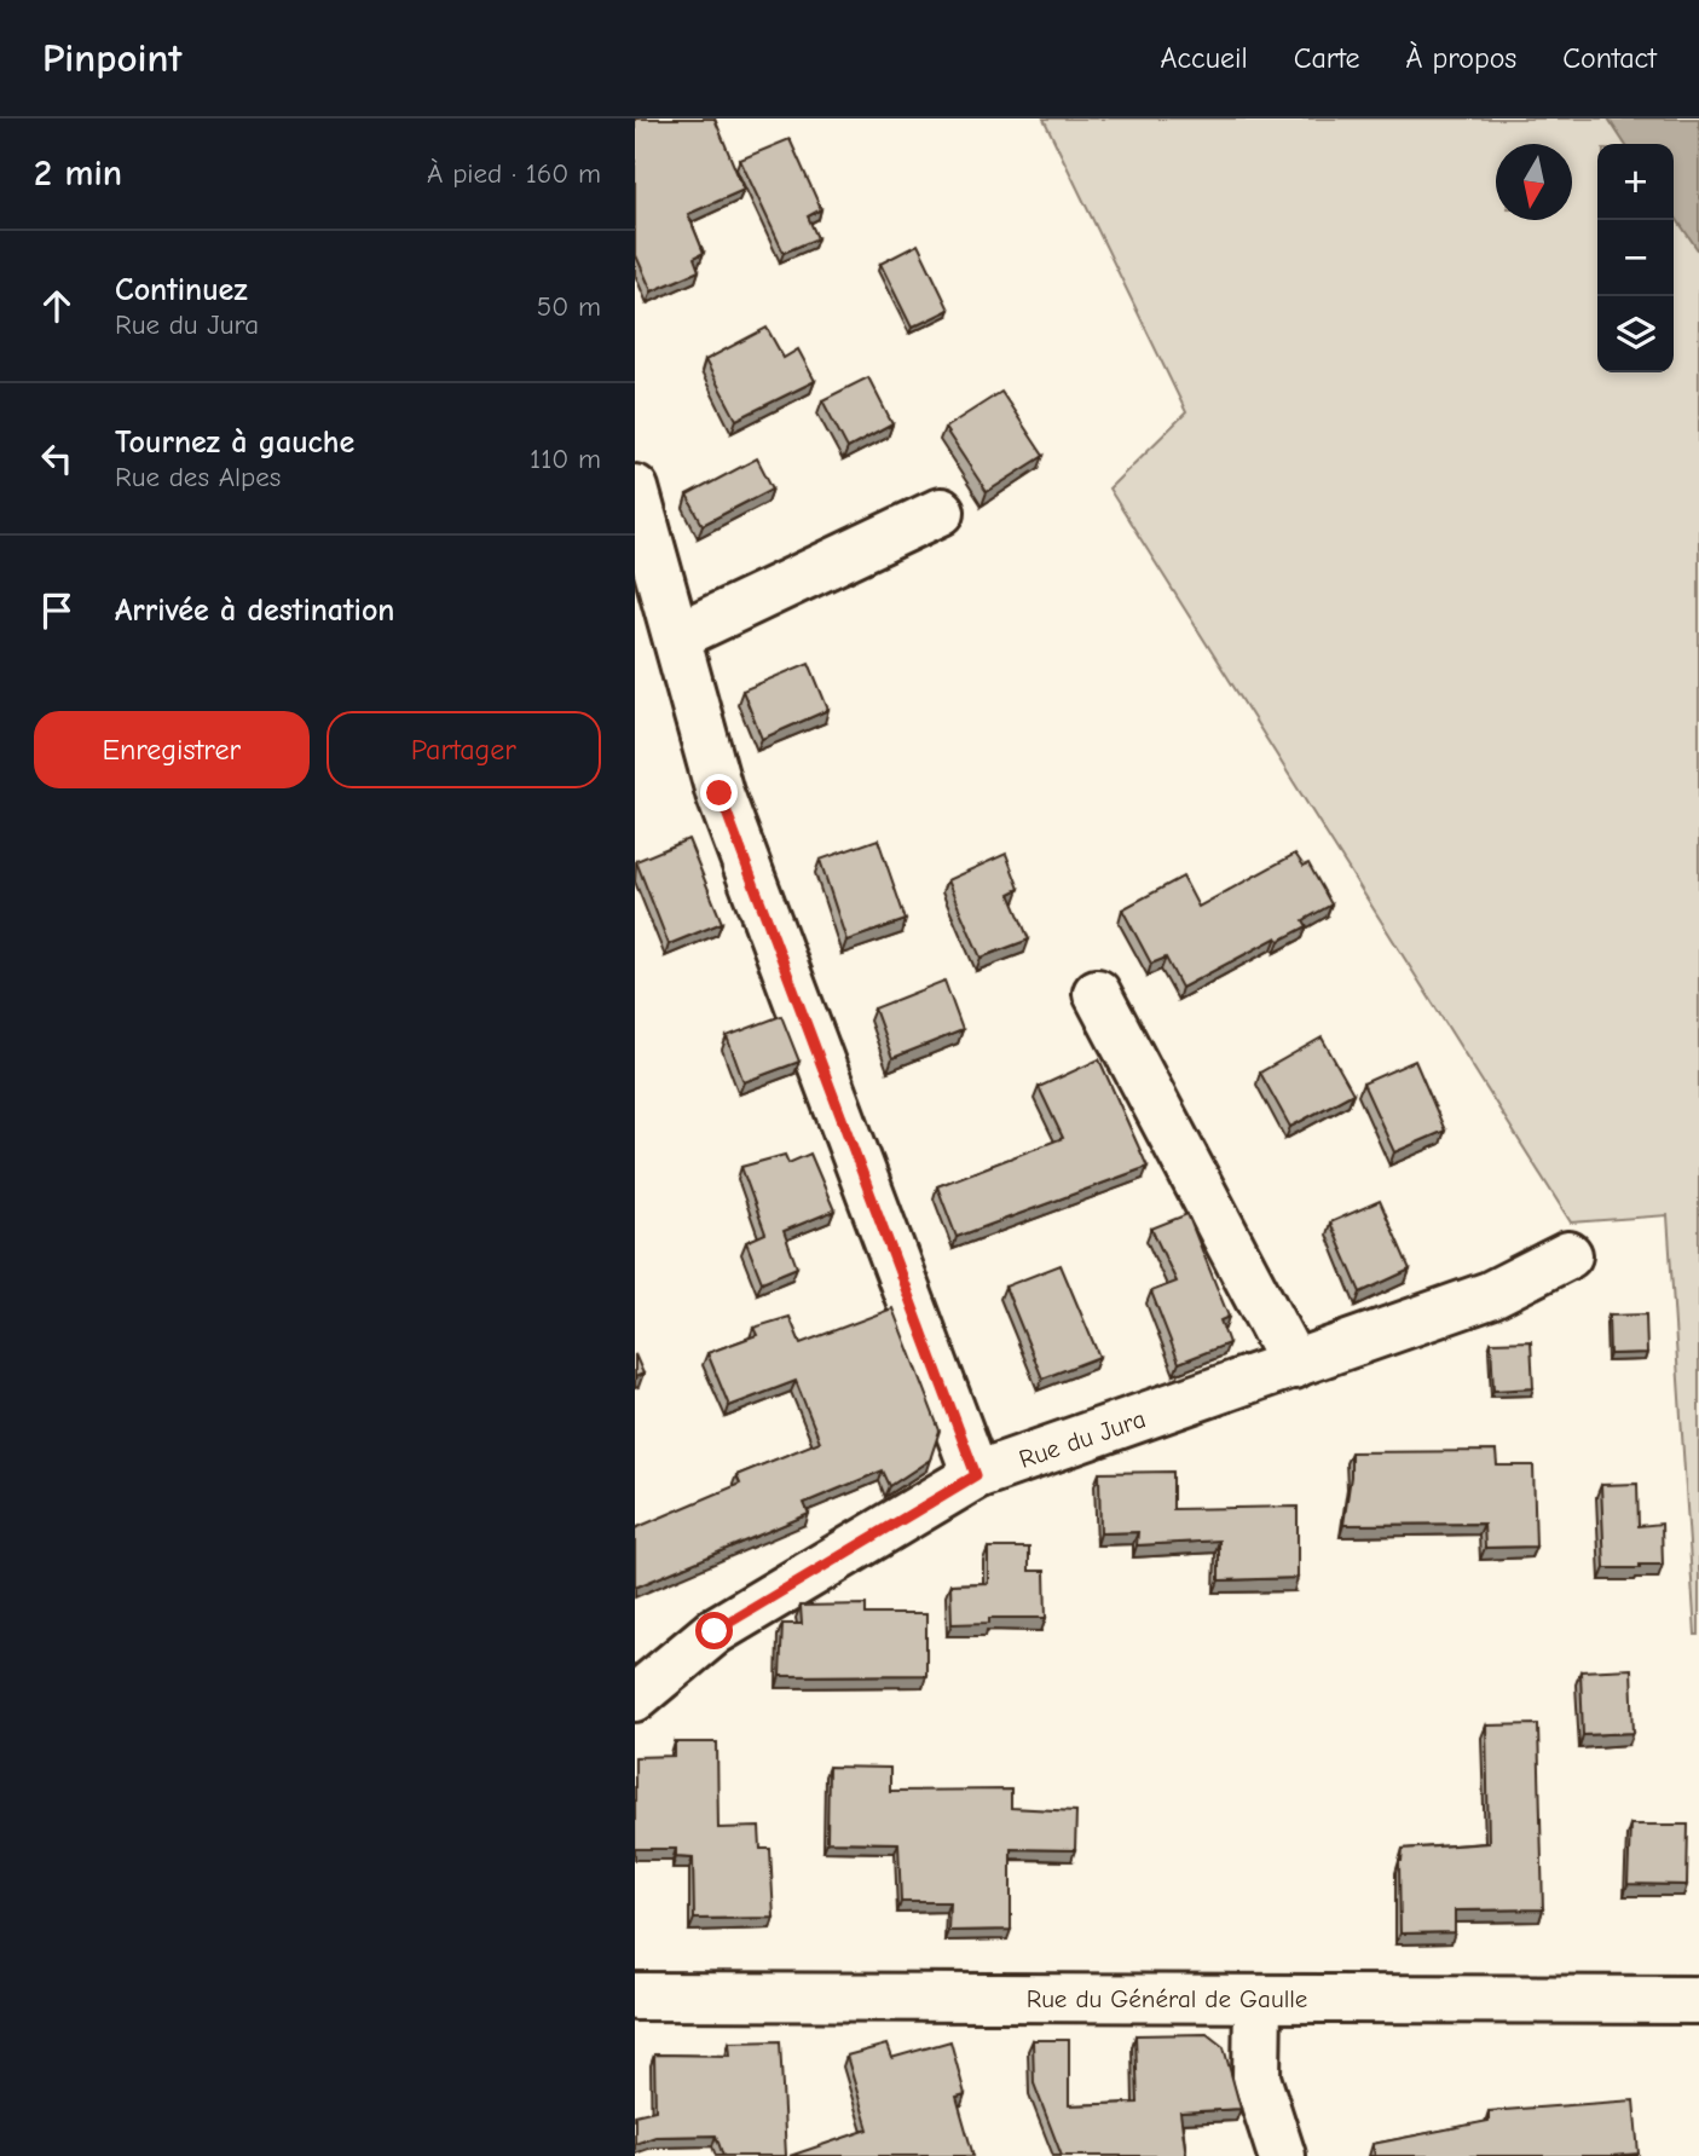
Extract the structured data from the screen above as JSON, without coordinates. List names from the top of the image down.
{
  "streets": {
    "street": ["Rue du Jura", "Rue du Général de Gaulle"]
  },
  "north": "bottom",
  "page": {
    "header": "Pinpoint",
    "nav": [
      "Accueil",
      "Carte",
      "À propos",
      "Contact"
    ],
    "heading": ["2 min", "À pied · 160 m"],
    "map_buttons": ["+", "−"],
    "list": [
      ["Continuez", "Rue du Jura", "50 m"],
      ["Tournez à gauche", "Rue des Alpes", "110 m"],
      "Arrivée à destination"
    ],
    "buttons": ["Enregistrer", "Partager"]
  }
}
